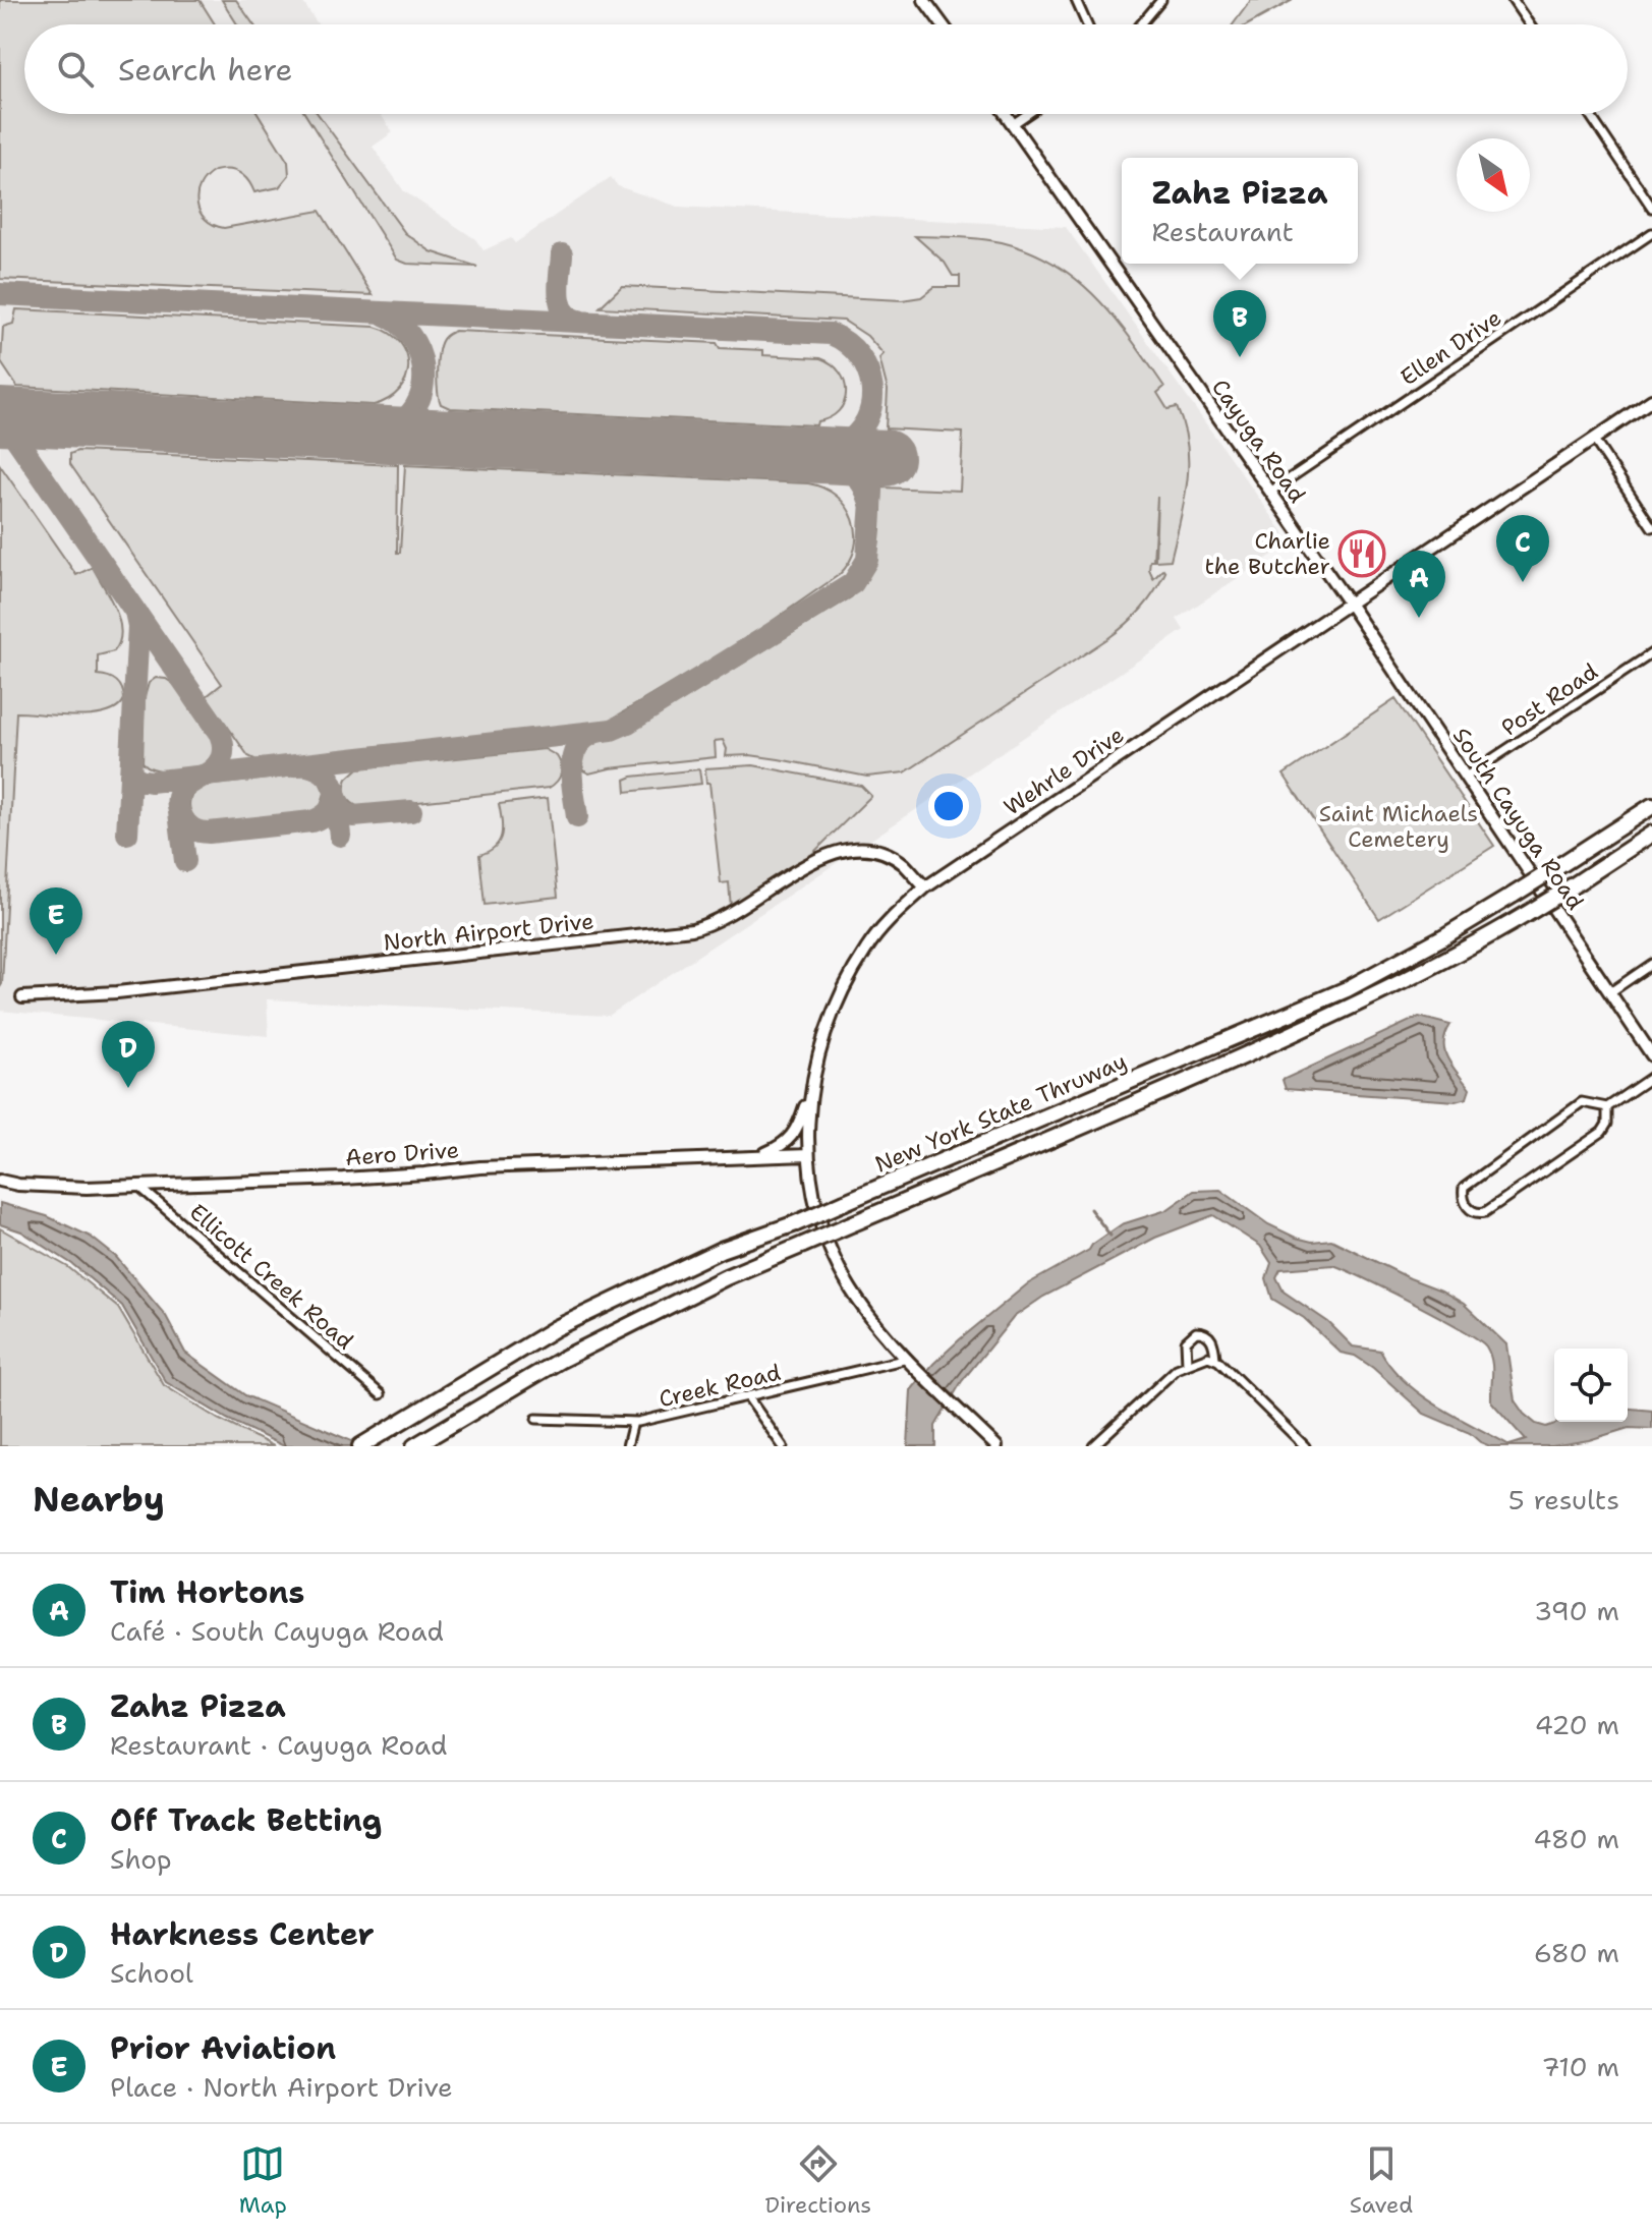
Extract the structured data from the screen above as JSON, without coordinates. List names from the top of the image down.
{
  "streets": {
    "highway": ["New York State Thruway"],
    "street": [
      "Ellen Drive",
      "Cayuga Road",
      "Post Road",
      "Wehrle Drive",
      "South Cayuga Road",
      "North Airport Drive",
      "Aero Drive",
      "Ellicott Creek Road",
      "Creek Road"
    ]
  },
  "crossings": [
    ["Ellen Drive", "Cayuga Road"],
    ["Cayuga Road", "Wehrle Drive"],
    ["Cayuga Road", "South Cayuga Road"],
    ["Post Road", "South Cayuga Road"],
    ["Wehrle Drive", "South Cayuga Road"],
    ["Wehrle Drive", "North Airport Drive"],
    ["Wehrle Drive", "Aero Drive"],
    ["Wehrle Drive", "Creek Road"],
    ["Aero Drive", "Ellicott Creek Road"]
  ],
  "parks": ["Saint Michaels Cemetery"],
  "places": {
    "restaurant": ["Charlie the Butcher"]
  },
  "north": "bottom right",
  "page": {
    "search": "Search here",
    "popup": ["Zahz Pizza", "Restaurant"],
    "pins": [
      "B",
      "C",
      "A",
      "E",
      "D"
    ],
    "heading": ["Nearby", "5 results"],
    "list": [
      {
        "mark": "A",
        "name": "Tim Hortons",
        "note": "Café · South Cayuga Road",
        "value": "390 m"
      },
      {
        "mark": "B",
        "name": "Zahz Pizza",
        "note": "Restaurant · Cayuga Road",
        "value": "420 m"
      },
      {
        "mark": "C",
        "name": "Off Track Betting",
        "note": "Shop",
        "value": "480 m"
      },
      {
        "mark": "D",
        "name": "Harkness Center",
        "note": "School",
        "value": "680 m"
      },
      {
        "mark": "E",
        "name": "Prior Aviation",
        "note": "Place · North Airport Drive",
        "value": "710 m"
      }
    ],
    "nav": ["Map", "Directions", "Saved"]
  }
}
